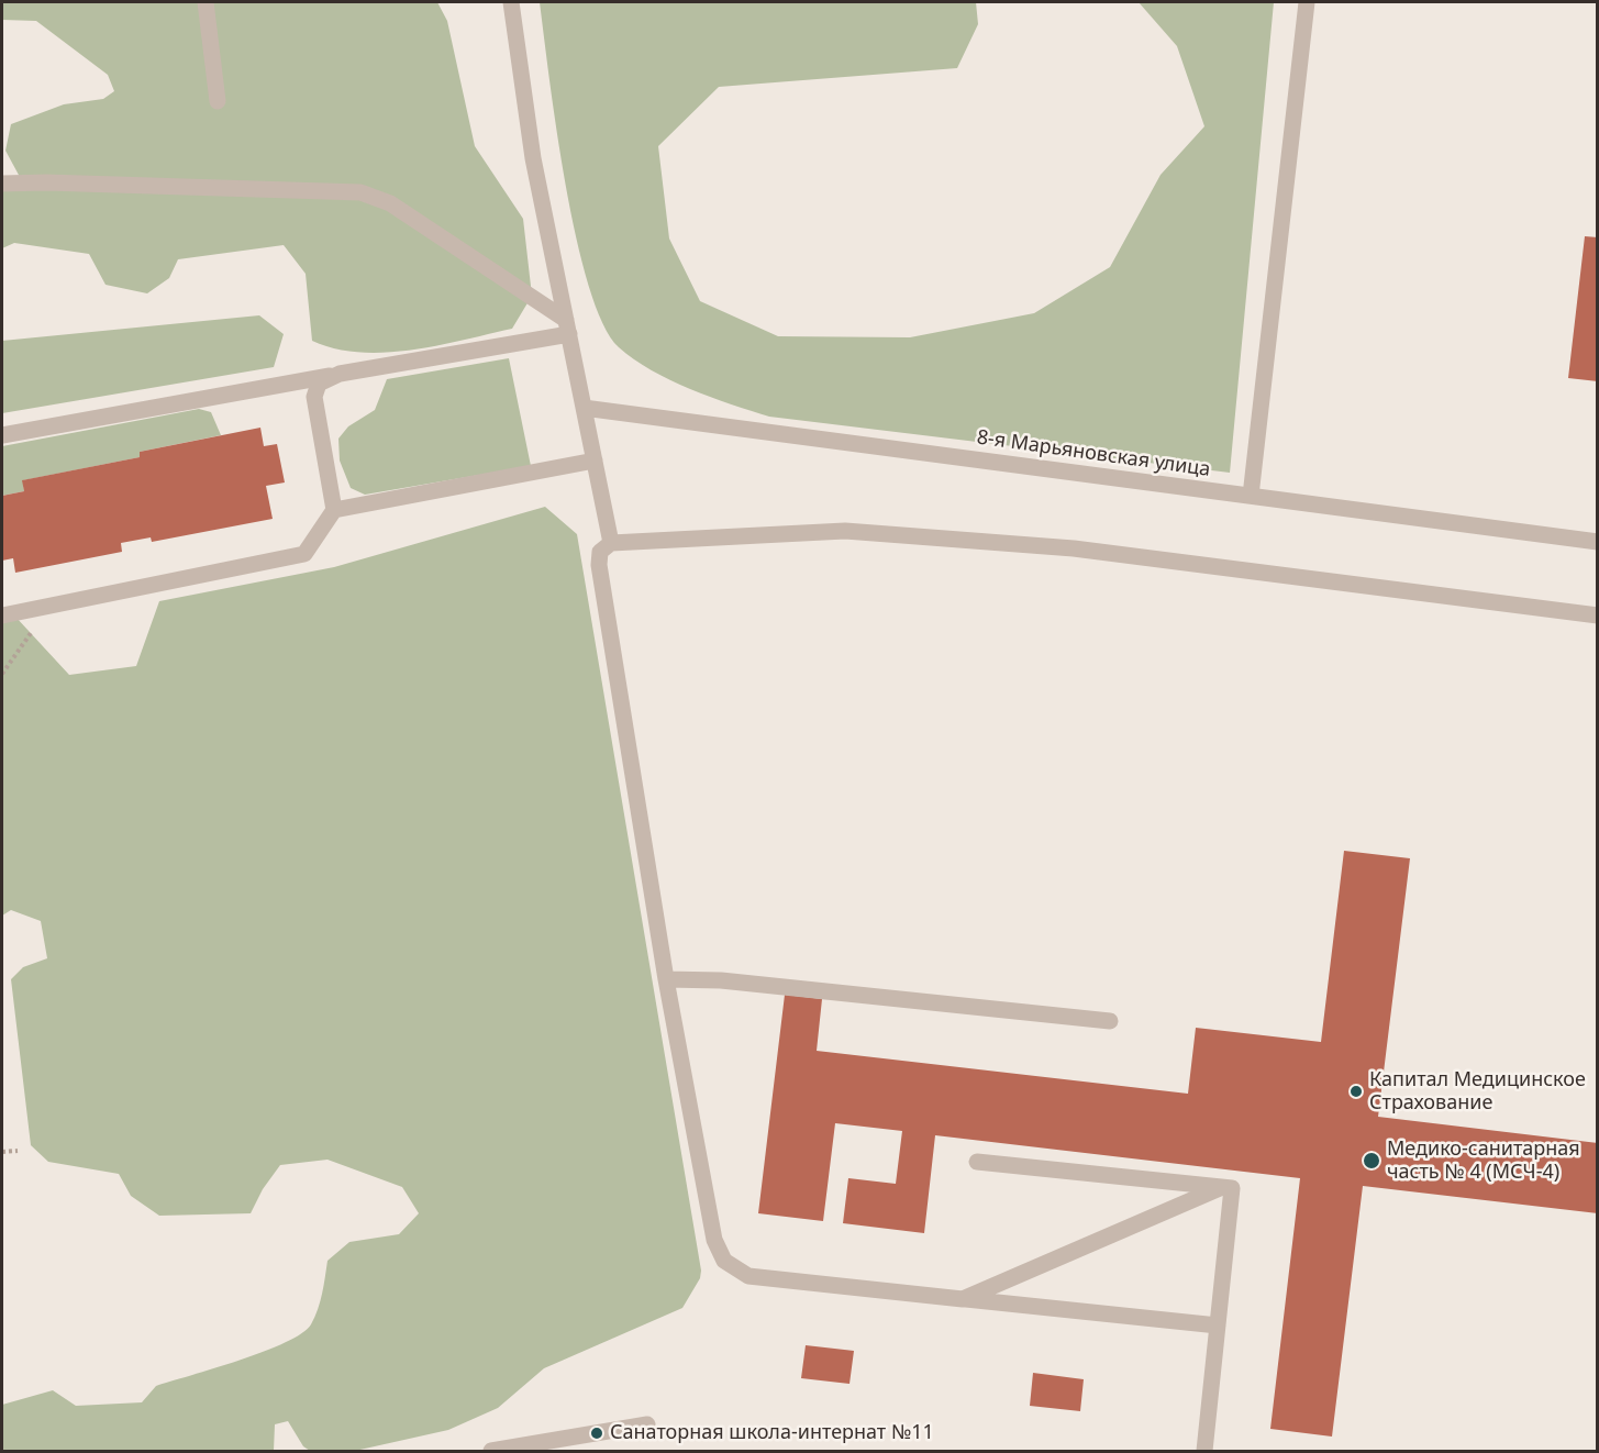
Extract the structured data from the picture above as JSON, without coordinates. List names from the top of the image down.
{
  "streets": {
    "street": ["8-я Марьяновская улица"]
  },
  "places": ["Капитал Медицинское Страхование", "Медико-санитарная часть № 4 (МСЧ-4)", "Санаторная школа-интернат №11"]
}
